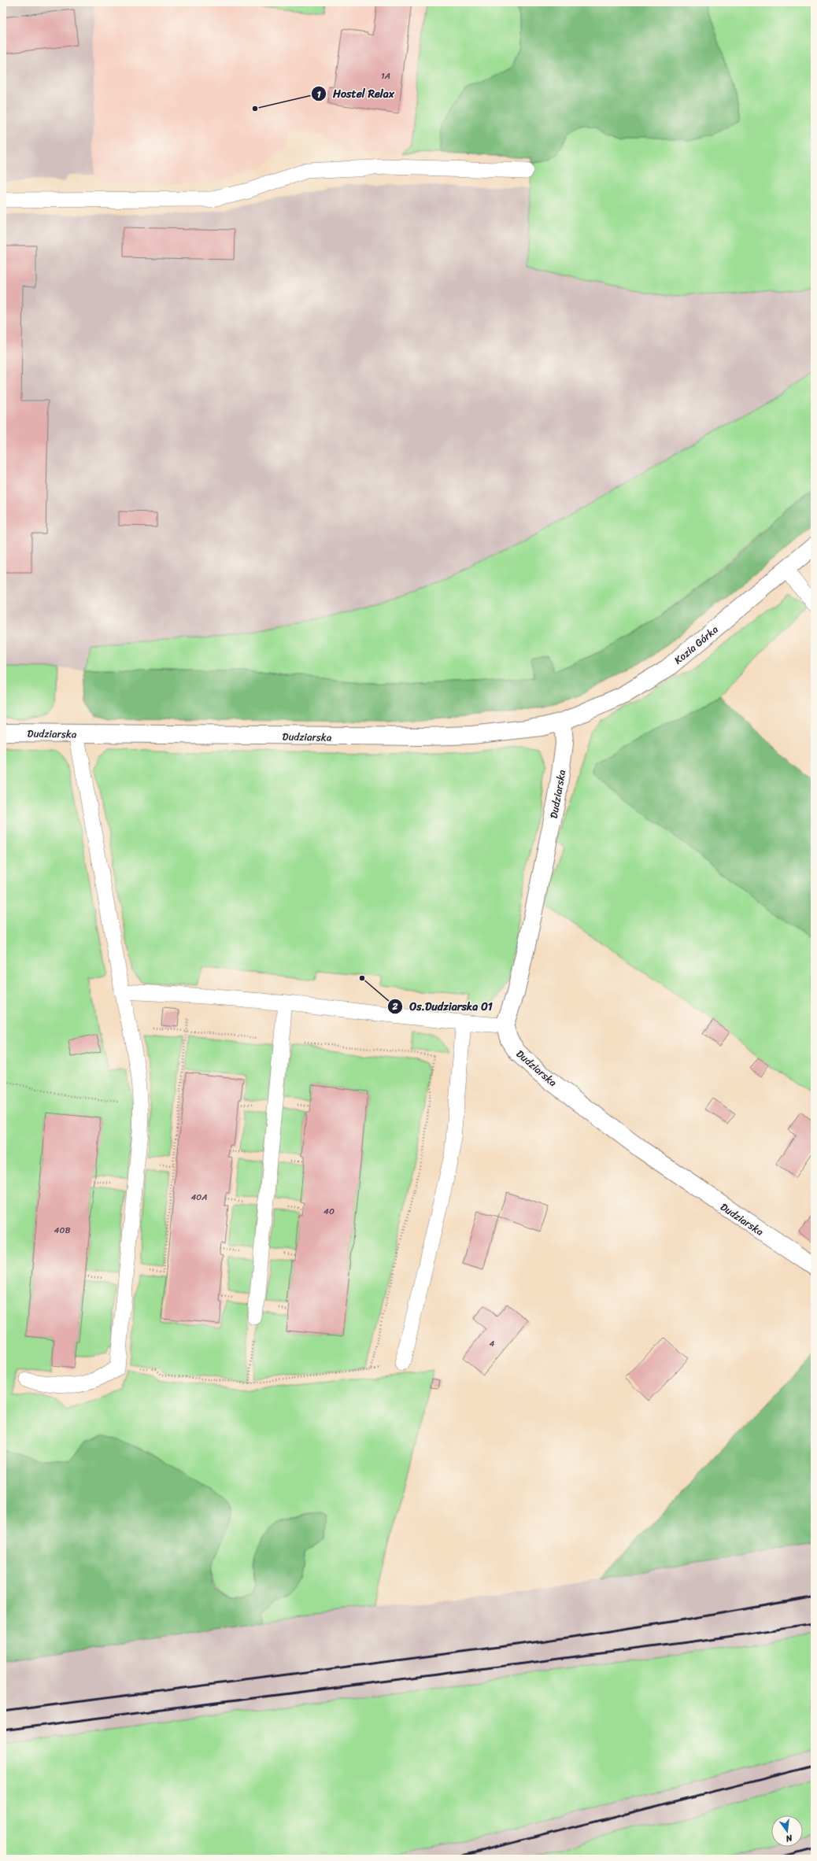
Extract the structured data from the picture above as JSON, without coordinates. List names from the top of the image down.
{
  "streets": {
    "street": ["Kozia Górka", "Dudziarska"]
  },
  "crossings": [
    ["Kozia Górka", "Dudziarska"]
  ],
  "places": ["Hostel Relax", "Os.Dudziarska 01"],
  "house_numbers": [
    "1A",
    "40A",
    "40",
    "40B",
    "4"
  ],
  "north": "bottom"
}
